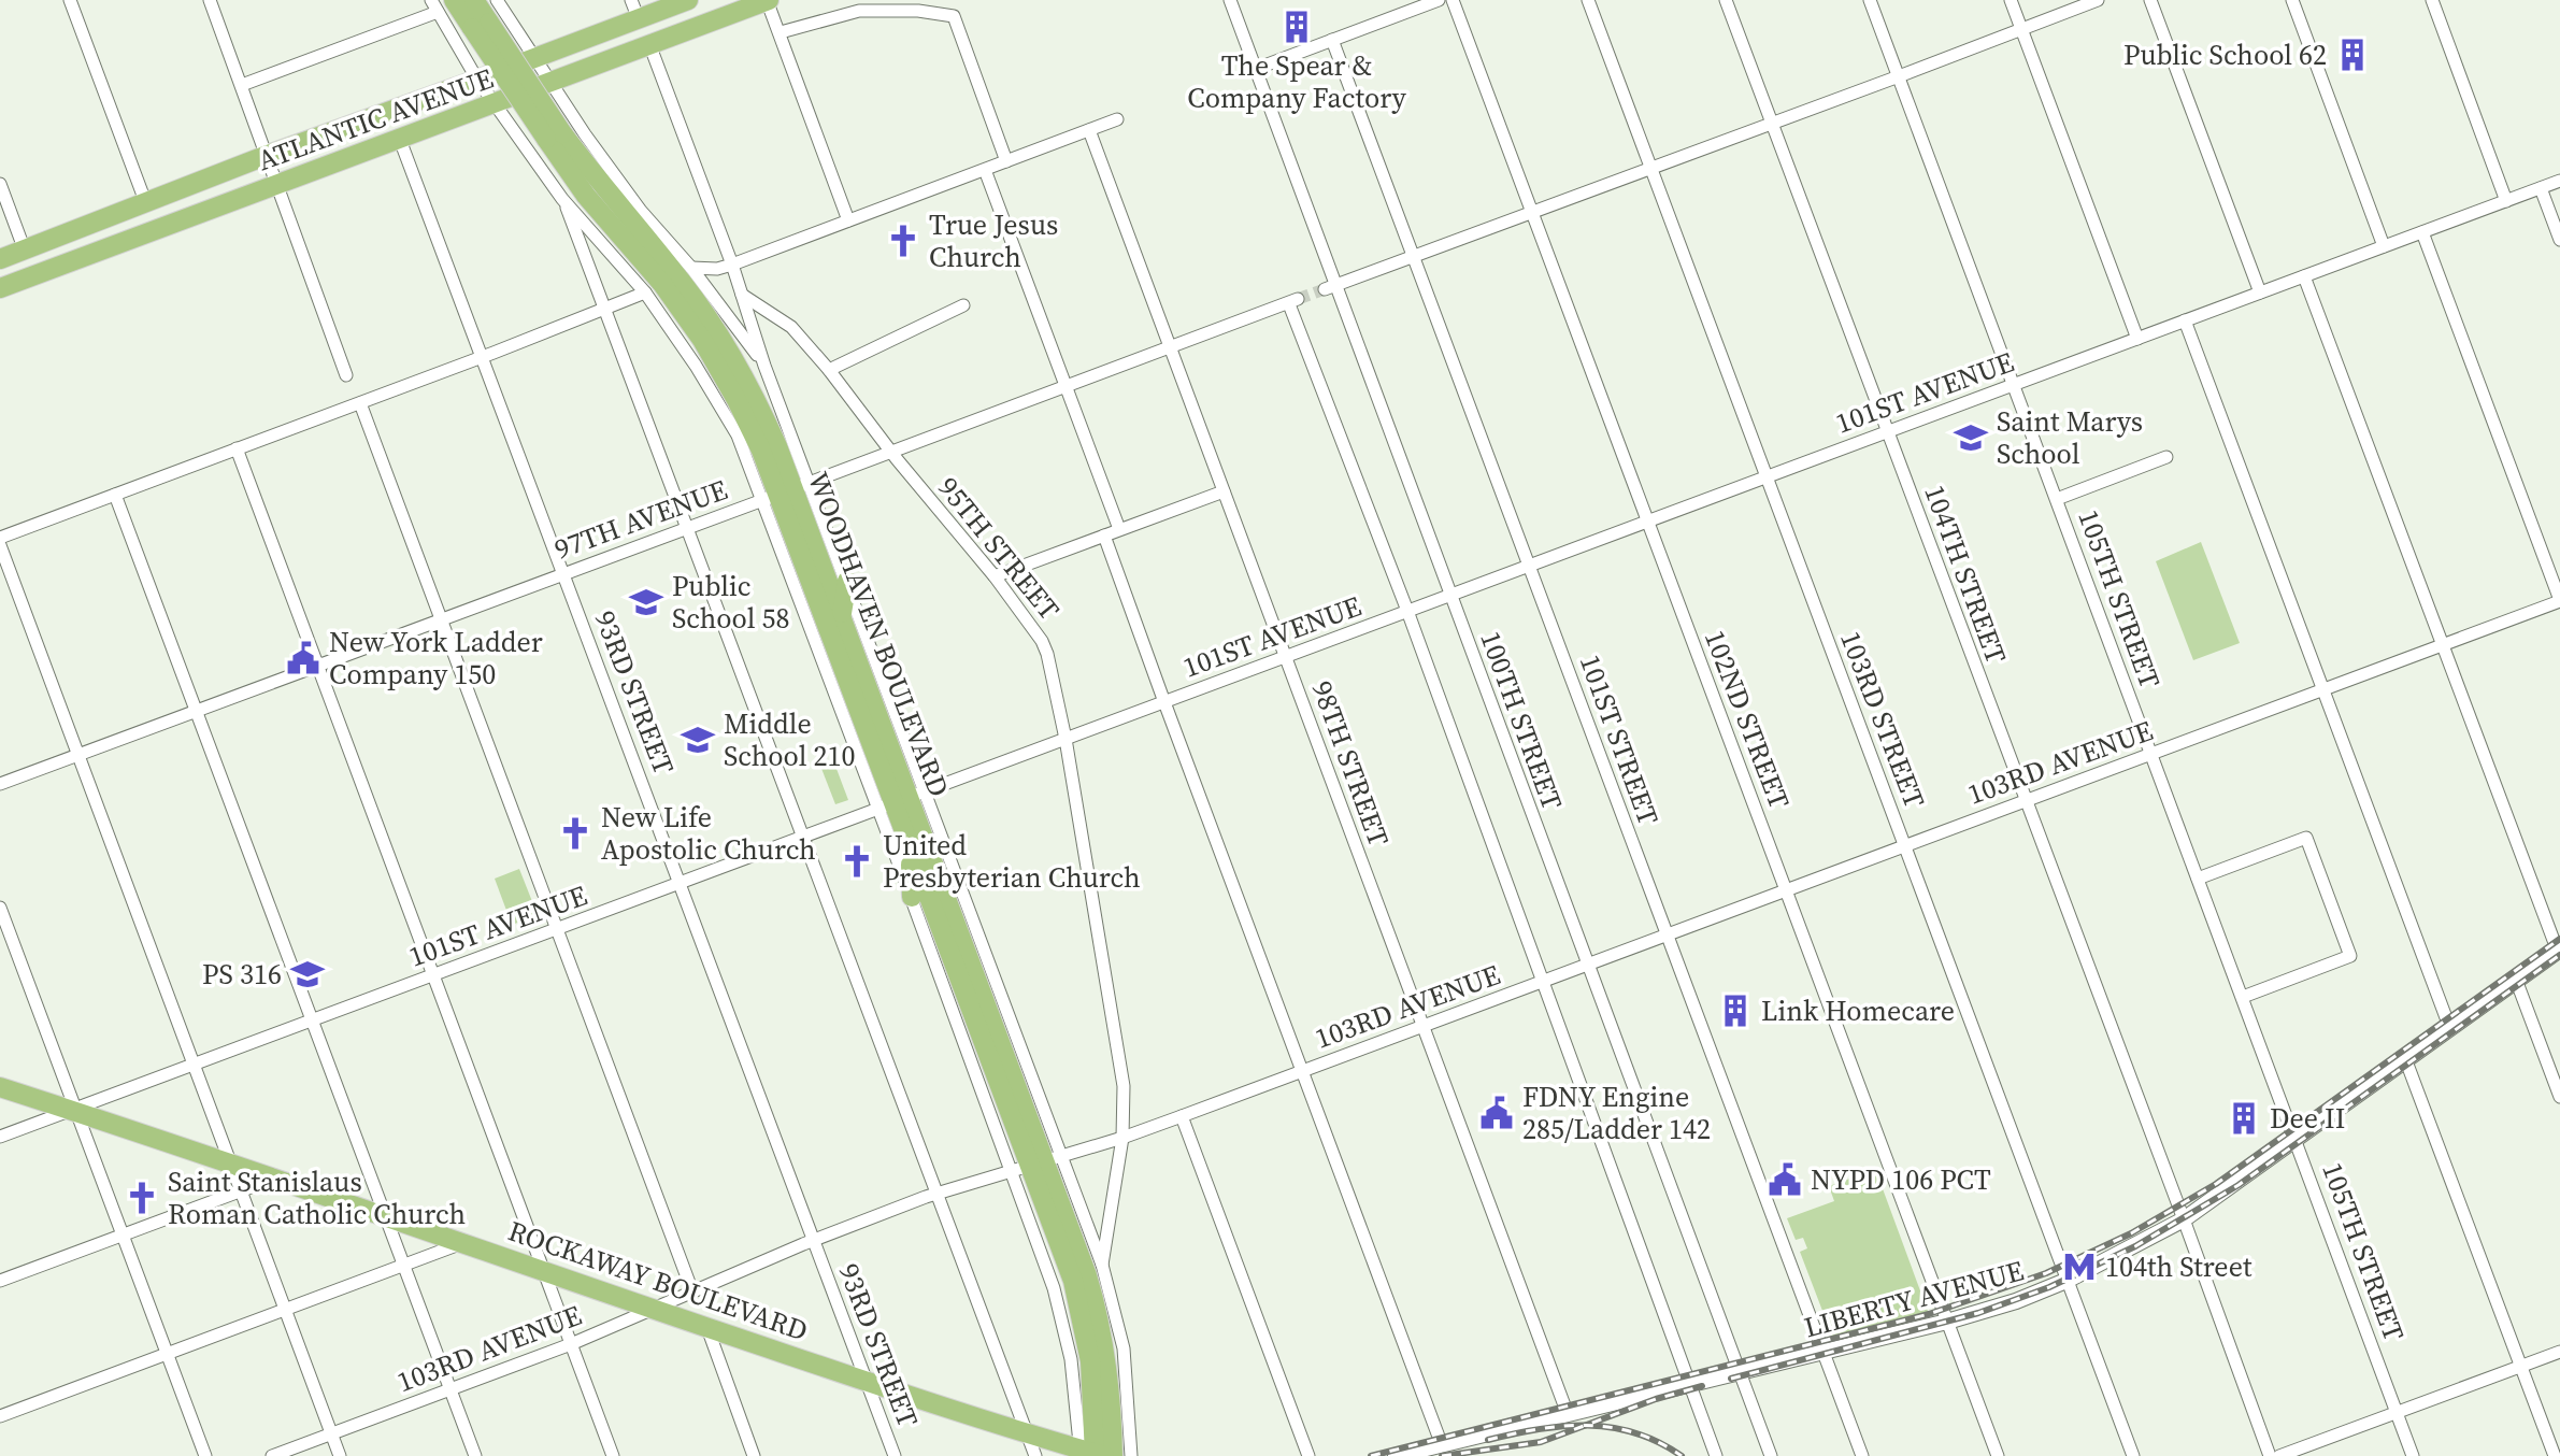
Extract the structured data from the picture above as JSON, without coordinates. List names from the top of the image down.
{
  "streets": {
    "main road": ["ATLANTIC AVENUE", "WOODHAVEN BOULEVARD", "ROCKAWAY BOULEVARD"],
    "street": [
      "101ST AVENUE",
      "97TH AVENUE",
      "95TH STREET",
      "104TH STREET",
      "105TH STREET",
      "93RD STREET",
      "102ND STREET",
      "103RD STREET",
      "100TH STREET",
      "101ST STREET",
      "103RD AVENUE",
      "98TH STREET",
      "LIBERTY AVENUE"
    ]
  },
  "crossings": [
    ["ATLANTIC AVENUE", "WOODHAVEN BOULEVARD"],
    ["ATLANTIC AVENUE", "93RD STREET"],
    ["101ST AVENUE", "97TH AVENUE"],
    ["101ST AVENUE", "95TH STREET"],
    ["101ST AVENUE", "104TH STREET"],
    ["101ST AVENUE", "105TH STREET"],
    ["101ST AVENUE", "WOODHAVEN BOULEVARD"],
    ["101ST AVENUE", "93RD STREET"],
    ["101ST AVENUE", "102ND STREET"],
    ["101ST AVENUE", "103RD STREET"],
    ["101ST AVENUE", "100TH STREET"],
    ["101ST AVENUE", "101ST STREET"],
    ["101ST AVENUE", "98TH STREET"],
    ["101ST AVENUE", "ROCKAWAY BOULEVARD"],
    ["97TH AVENUE", "95TH STREET"],
    ["97TH AVENUE", "WOODHAVEN BOULEVARD"],
    ["97TH AVENUE", "93RD STREET"],
    ["97TH AVENUE", "98TH STREET"],
    ["95TH STREET", "WOODHAVEN BOULEVARD"],
    ["95TH STREET", "103RD AVENUE"],
    ["104TH STREET", "103RD AVENUE"],
    ["104TH STREET", "LIBERTY AVENUE"],
    ["105TH STREET", "103RD AVENUE"],
    ["105TH STREET", "LIBERTY AVENUE"],
    ["WOODHAVEN BOULEVARD", "103RD AVENUE"],
    ["WOODHAVEN BOULEVARD", "ROCKAWAY BOULEVARD"],
    ["93RD STREET", "103RD AVENUE"],
    ["93RD STREET", "ROCKAWAY BOULEVARD"],
    ["102ND STREET", "103RD AVENUE"],
    ["102ND STREET", "LIBERTY AVENUE"],
    ["103RD STREET", "103RD AVENUE"],
    ["103RD STREET", "LIBERTY AVENUE"],
    ["100TH STREET", "103RD AVENUE"],
    ["100TH STREET", "LIBERTY AVENUE"],
    ["101ST STREET", "103RD AVENUE"],
    ["101ST STREET", "LIBERTY AVENUE"],
    ["103RD AVENUE", "98TH STREET"],
    ["103RD AVENUE", "ROCKAWAY BOULEVARD"],
    ["98TH STREET", "LIBERTY AVENUE"]
  ],
  "places": {
    "building": [
      "The Spear & Company Factory",
      "Public School 62",
      "Link Homecare",
      "Dee II"
    ],
    "church": [
      "True Jesus Church",
      "New Life Apostolic Church",
      "United Presbyterian Church",
      "Saint Stanislaus Roman Catholic Church"
    ],
    "school or university": [
      "Saint Marys School",
      "Public School 58",
      "Middle School 210",
      "PS 316"
    ],
    "public building": ["New York Ladder Company 150", "FDNY Engine 285/Ladder 142", "NYPD 106 PCT"],
    "metro station": ["104th Street"]
  }
}
